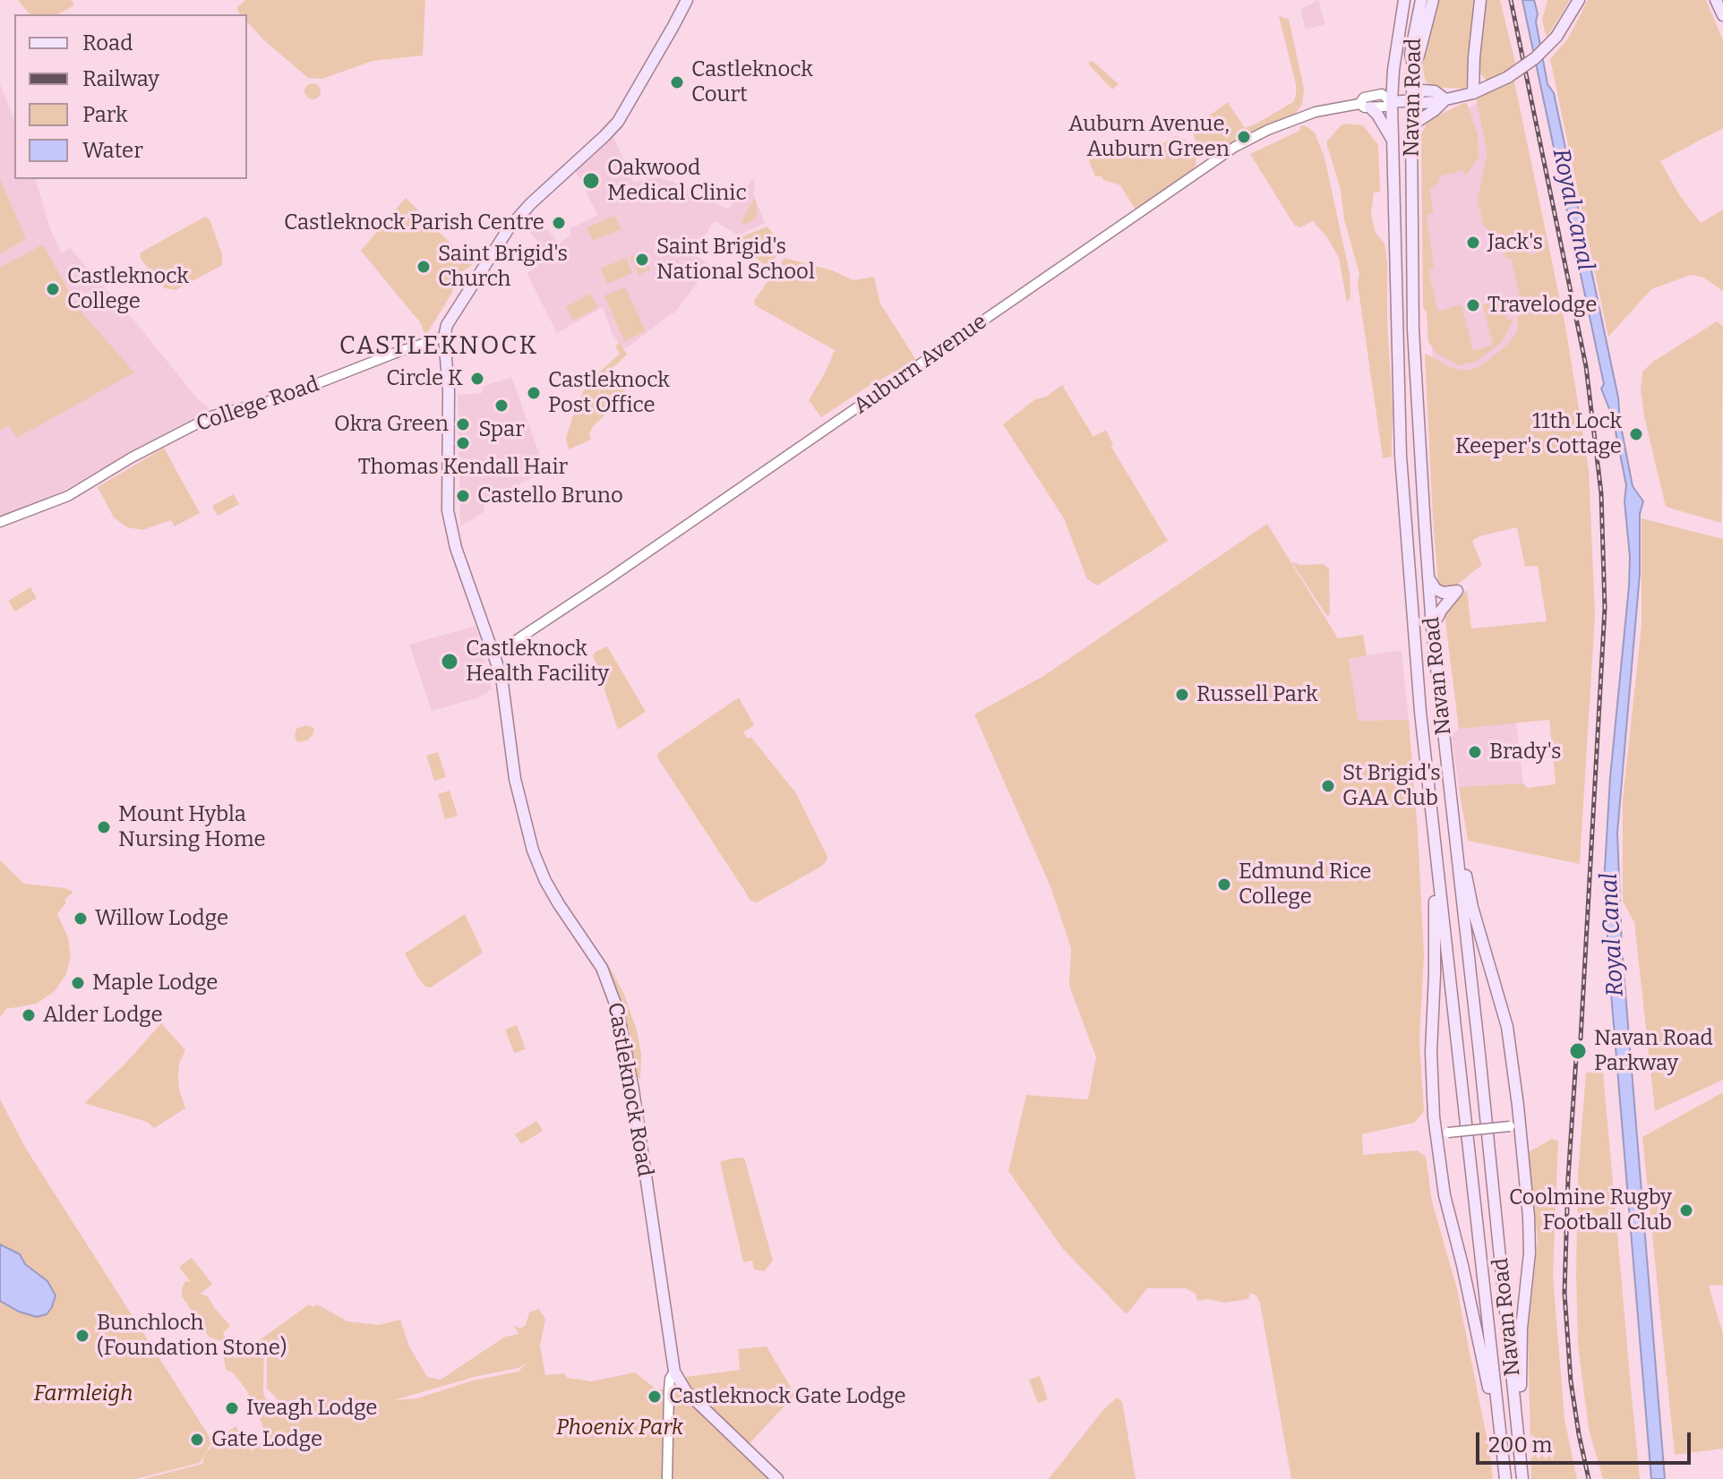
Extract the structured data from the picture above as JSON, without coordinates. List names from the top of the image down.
{
  "streets": {
    "main road": ["Navan Road", "Castleknock Road"],
    "street": ["Auburn Avenue", "College Road"]
  },
  "crossings": [
    ["Navan Road", "Auburn Avenue"],
    ["Auburn Avenue", "Castleknock Road"],
    ["College Road", "Castleknock Road"]
  ],
  "districts": ["CASTLEKNOCK"],
  "water": ["Royal Canal"],
  "parks": ["Farmleigh", "Phoenix Park"],
  "places": [
    "Castleknock Court",
    "Auburn Avenue, Auburn Green",
    "Oakwood Medical Clinic",
    "Castleknock Parish Centre",
    "Jack's",
    "Saint Brigid's National School",
    "Saint Brigid's Church",
    "Castleknock College",
    "Travelodge",
    "Circle K",
    "Castleknock Post Office",
    "Spar",
    "Okra Green",
    "11th Lock Keeper's Cottage",
    "Thomas Kendall Hair",
    "Castello Bruno",
    "Castleknock Health Facility",
    "Russell Park",
    "Brady's",
    "St Brigid's GAA Club",
    "Mount Hybla Nursing Home",
    "Edmund Rice College",
    "Willow Lodge",
    "Maple Lodge",
    "Alder Lodge",
    "Navan Road Parkway",
    "Coolmine Rugby Football Club",
    "Bunchloch (Foundation Stone)",
    "Castleknock Gate Lodge",
    "Iveagh Lodge",
    "Gate Lodge"
  ],
  "legend": [
    "Road",
    "Railway",
    "Park",
    "Water"
  ],
  "scale_bar": "200 m"
}
